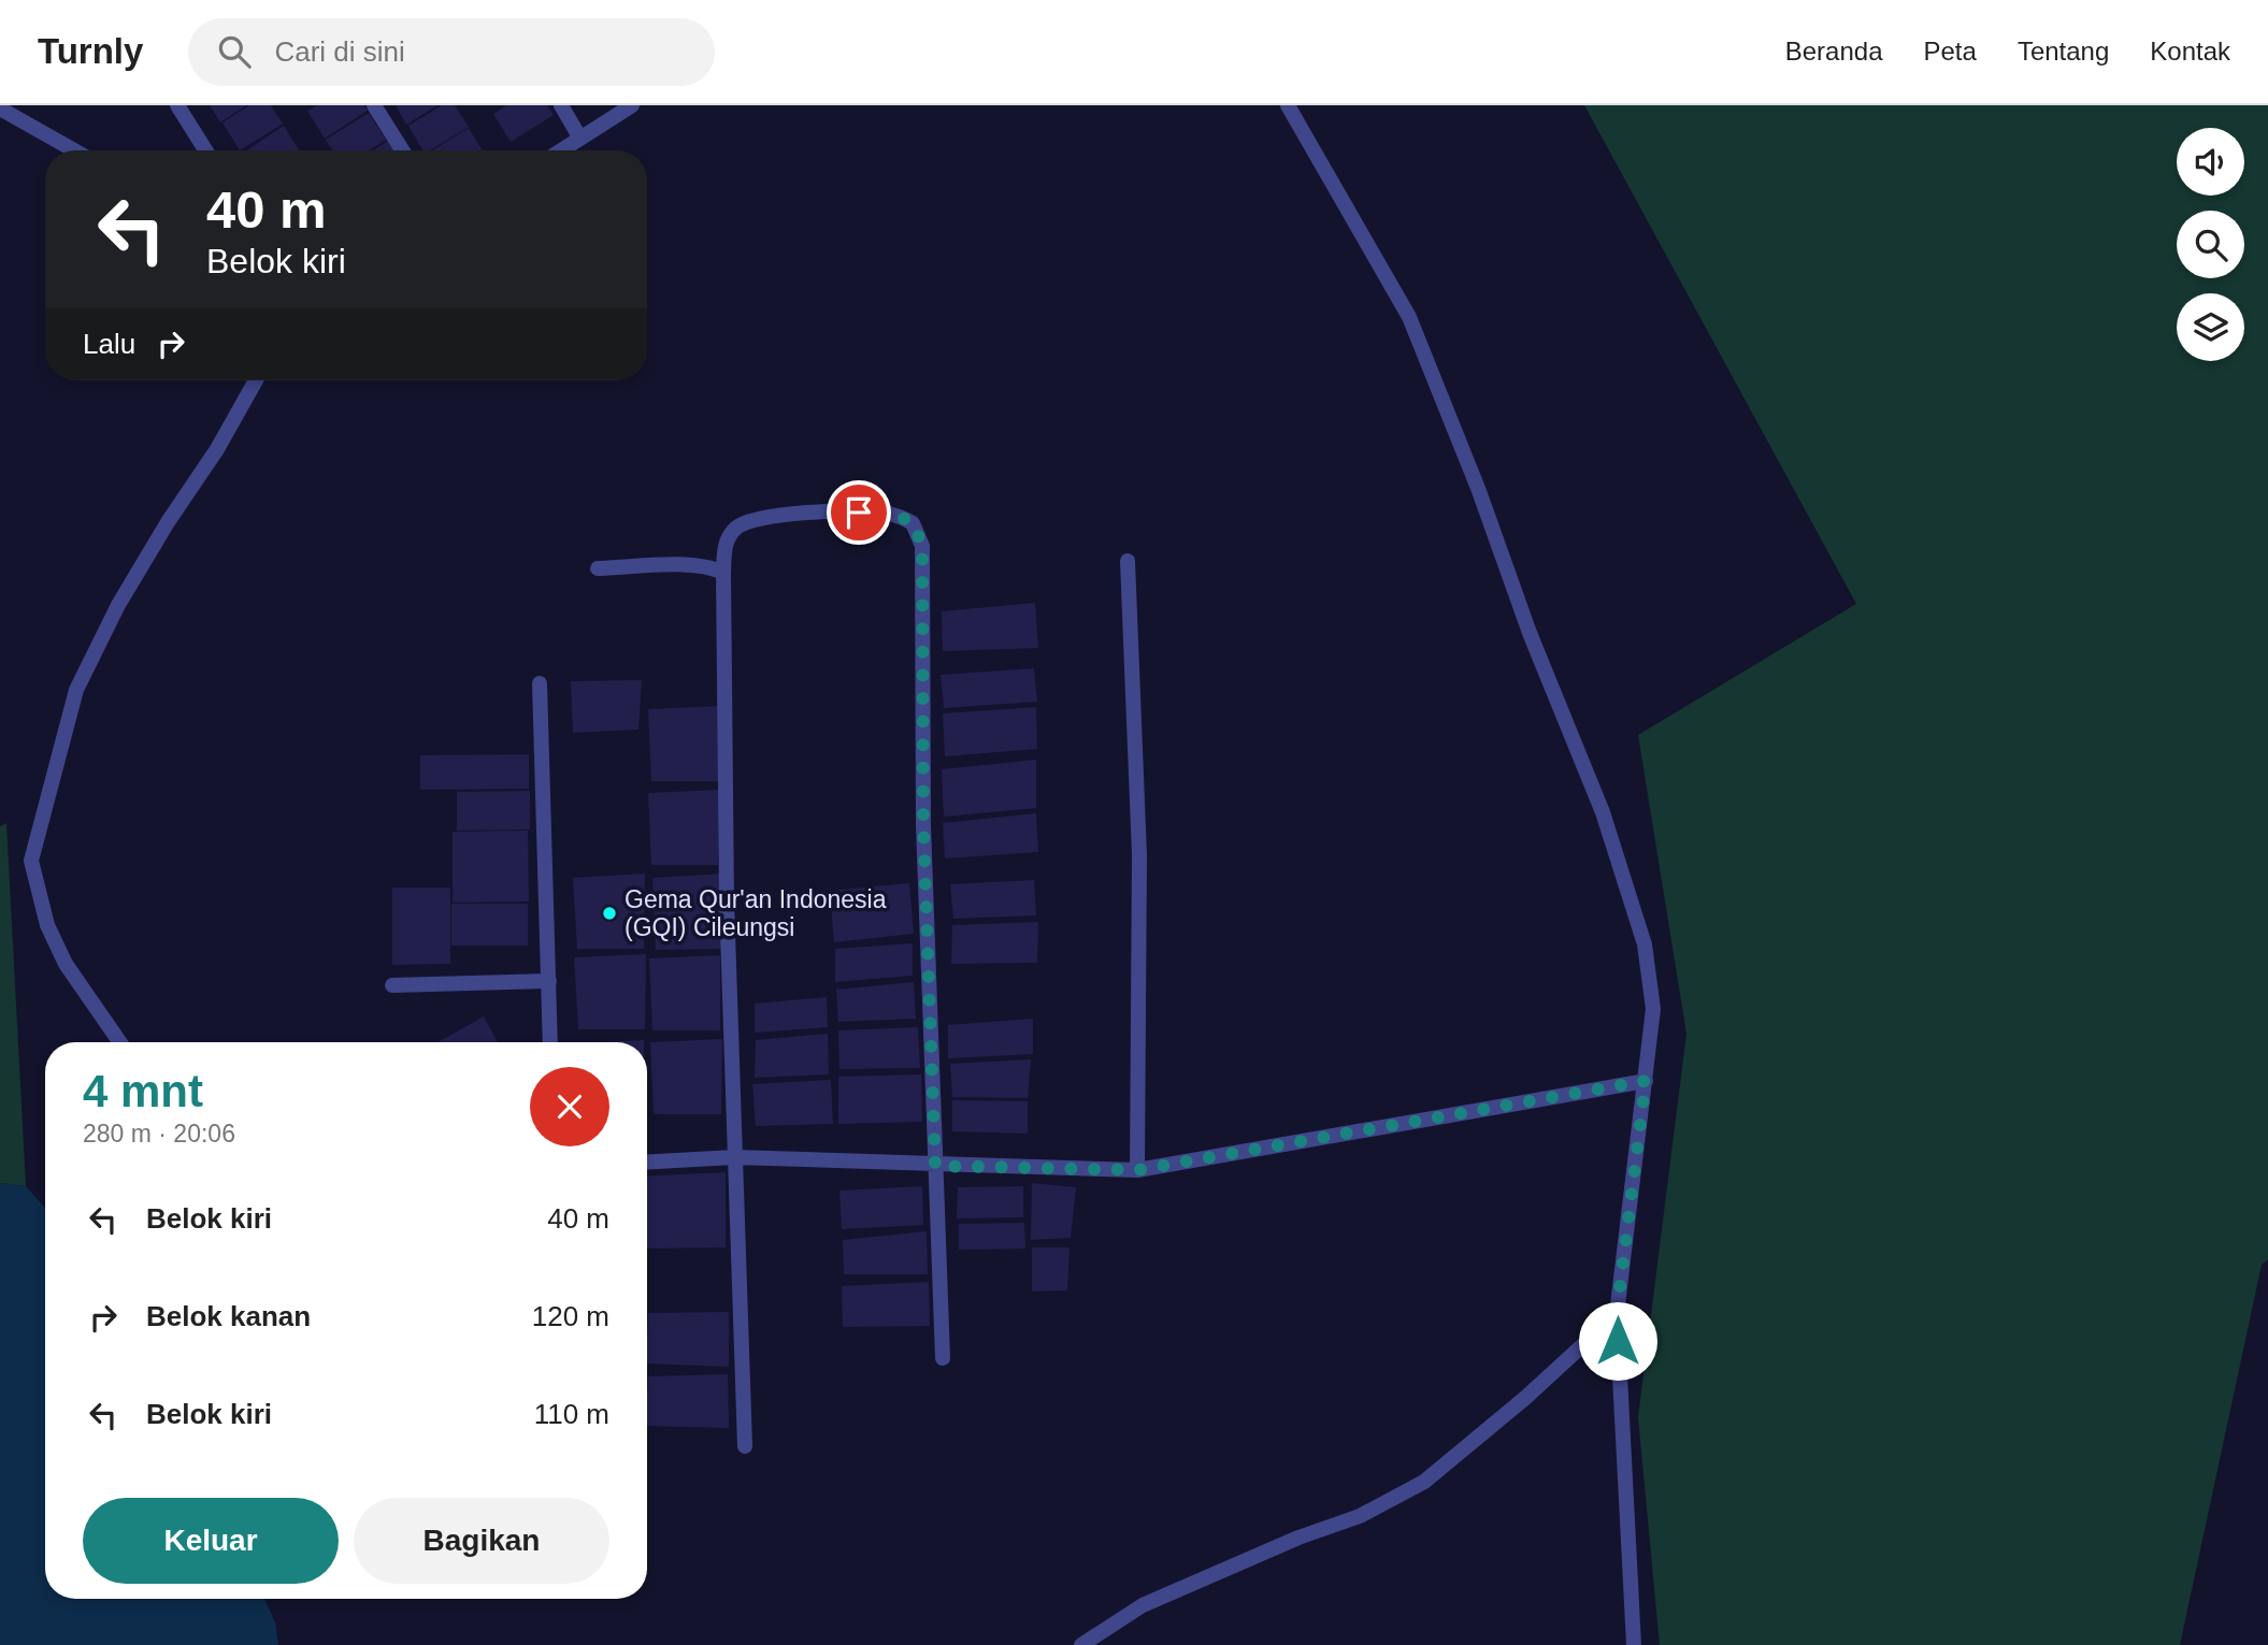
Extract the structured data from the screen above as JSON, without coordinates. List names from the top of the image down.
{
  "places": ["Gema Qur'an Indonesia (GQI) Cileungsi"],
  "page": {
    "header": "Turnly",
    "search": "Cari di sini",
    "nav": [
      "Beranda",
      "Peta",
      "Tentang",
      "Kontak"
    ],
    "turn": ["40 m", "Belok kiri"],
    "then": "Lalu",
    "heading": ["4 mnt", "280 m · 20:06"],
    "list": [
      {
        "name": "Belok kiri",
        "value": "40 m"
      },
      {
        "name": "Belok kanan",
        "value": "120 m"
      },
      {
        "name": "Belok kiri",
        "value": "110 m"
      }
    ],
    "buttons": ["Keluar", "Bagikan"]
  }
}
